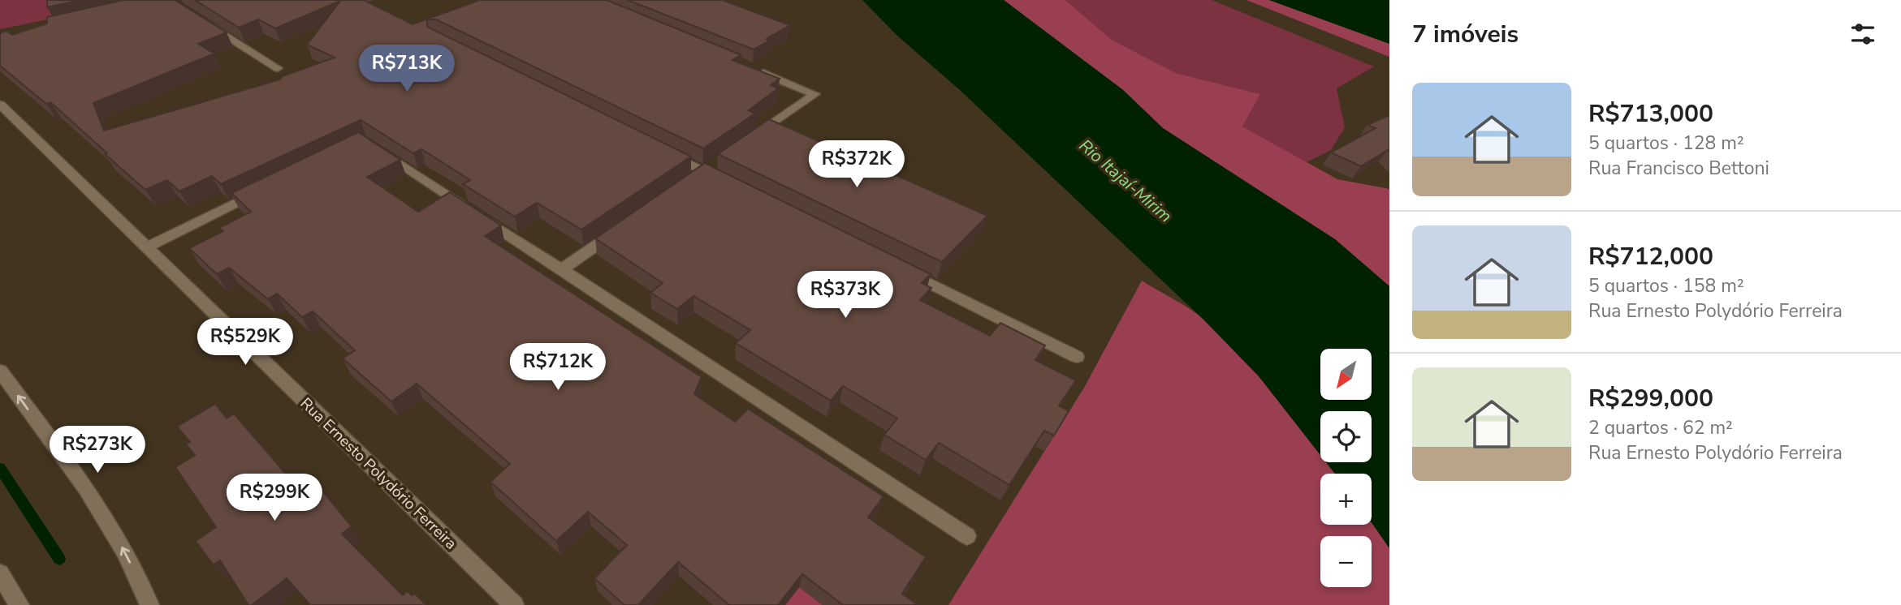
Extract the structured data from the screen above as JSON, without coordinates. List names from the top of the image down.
{
  "streets": {
    "street": ["Rua Ernesto Polydório Ferreira"]
  },
  "water": ["Rio Itajaí-Mirim"],
  "north": "bottom left",
  "page": {
    "heading": "7 imóveis",
    "price": [
      "R$713K",
      "R$372K",
      "R$373K",
      "R$529K",
      "R$712K",
      "R$273K",
      "R$299K"
    ],
    "list": [
      {
        "name": "R$713,000",
        "note": "5 quartos · 128 m² · Rua Francisco Bettoni"
      },
      {
        "name": "R$712,000",
        "note": "5 quartos · 158 m² · Rua Ernesto Polydório Ferreira"
      },
      {
        "name": "R$299,000",
        "note": "2 quartos · 62 m² · Rua Ernesto Polydório Ferreira"
      }
    ],
    "map_buttons": ["+", "−"]
  }
}
